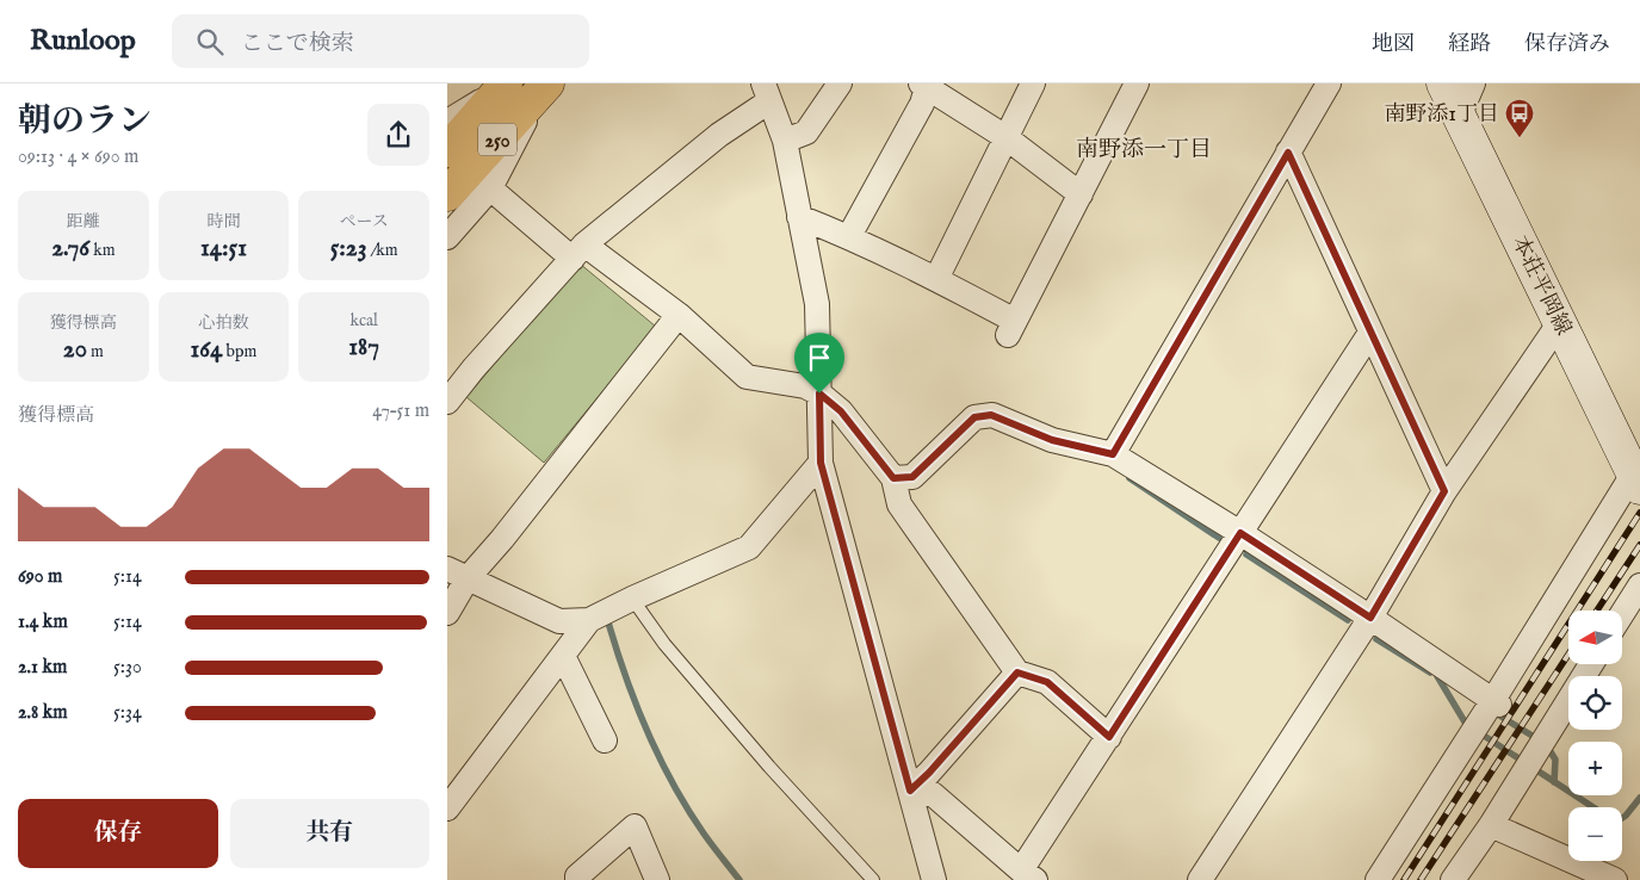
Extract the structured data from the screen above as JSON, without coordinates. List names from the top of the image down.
{
  "streets": {
    "highway": ["250"],
    "main road": ["本荘平岡線"]
  },
  "districts": ["南野添一丁目"],
  "places": {
    "bus stop": ["南野添1丁目"]
  },
  "north": "left",
  "page": {
    "header": "Runloop",
    "search": "ここで検索",
    "nav": ["地図", "経路", "保存済み"],
    "heading": ["朝のラン", "09:13 · 4 × 690 m"],
    "stats": [
      ["距離", "2.76 km"],
      ["時間", "14:51"],
      ["ペース", "5:23 /km"],
      ["獲得標高", "20 m"],
      ["心拍数", "164 bpm"],
      ["kcal", "187"]
    ],
    "chart": ["獲得標高", "47–51 m"],
    "list": [
      {
        "name": "690 m",
        "note": "5:14"
      },
      {
        "name": "1.4 km",
        "note": "5:14"
      },
      {
        "name": "2.1 km",
        "note": "5:30"
      },
      {
        "name": "2.8 km",
        "note": "5:34"
      }
    ],
    "map_buttons": ["+", "−"],
    "buttons": ["保存", "共有"]
  }
}
